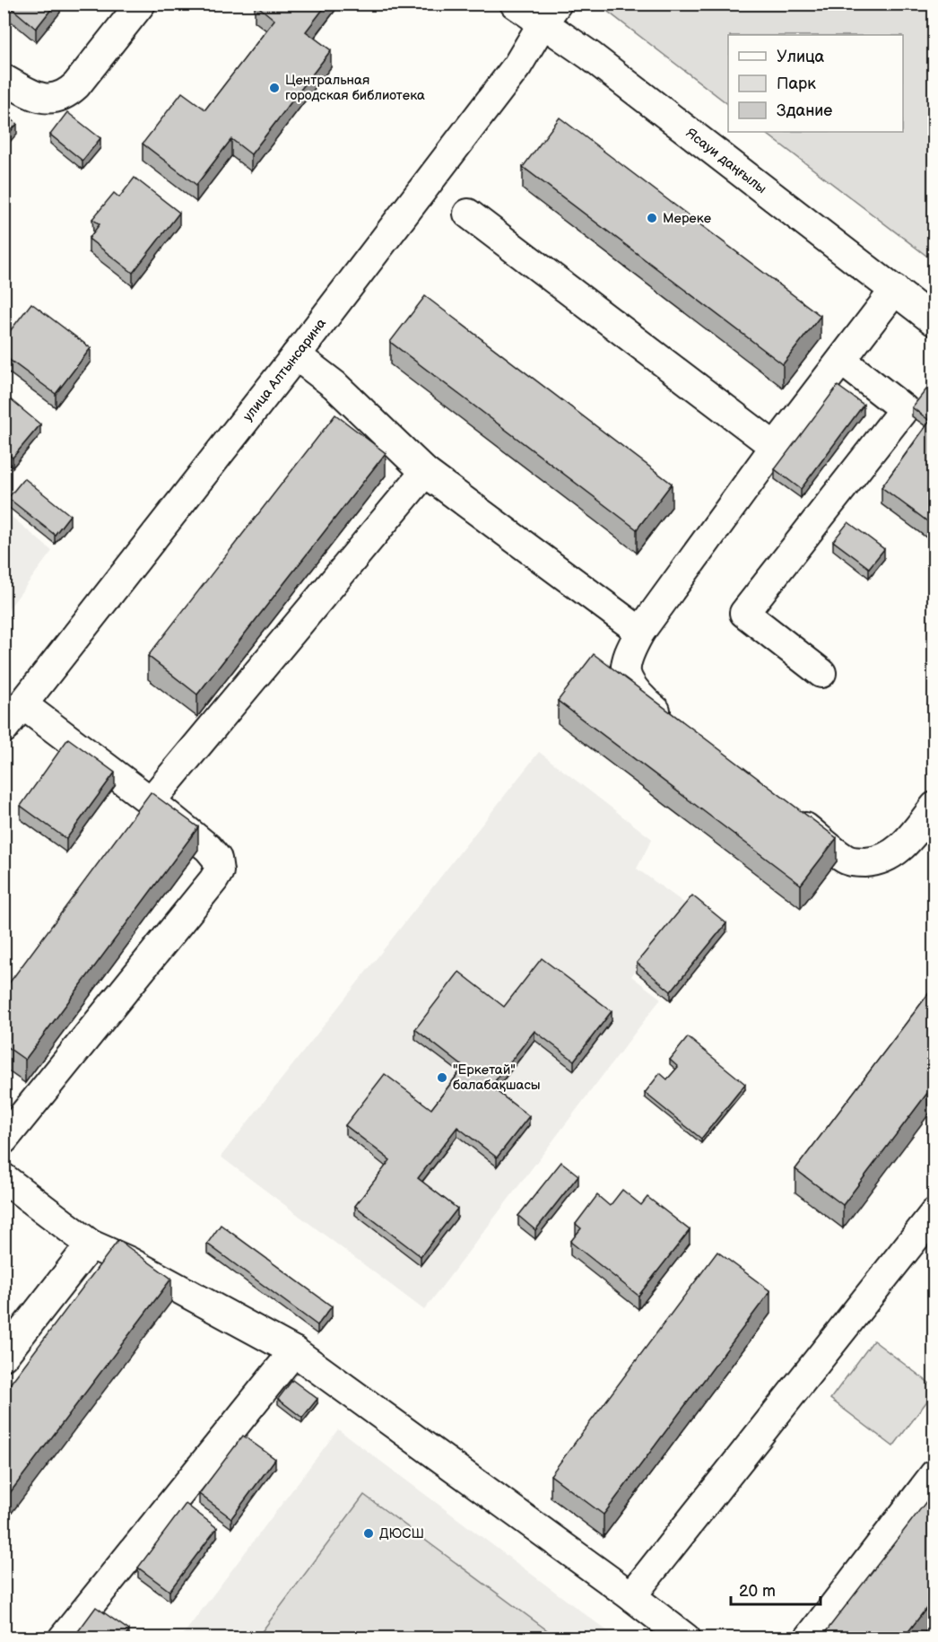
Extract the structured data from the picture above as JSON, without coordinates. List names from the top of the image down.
{
  "streets": {
    "street": ["Ясауи даңғылы", "улица Алтынсарина"]
  },
  "crossings": [
    ["Ясауи даңғылы", "улица Алтынсарина"]
  ],
  "places": [
    "Центральная городская библиотека",
    "Мереке",
    "\"Еркетай\" балабақшасы",
    "ДЮСШ"
  ],
  "legend": ["Улица", "Парк", "Здание"],
  "scale_bar": "20 m"
}
